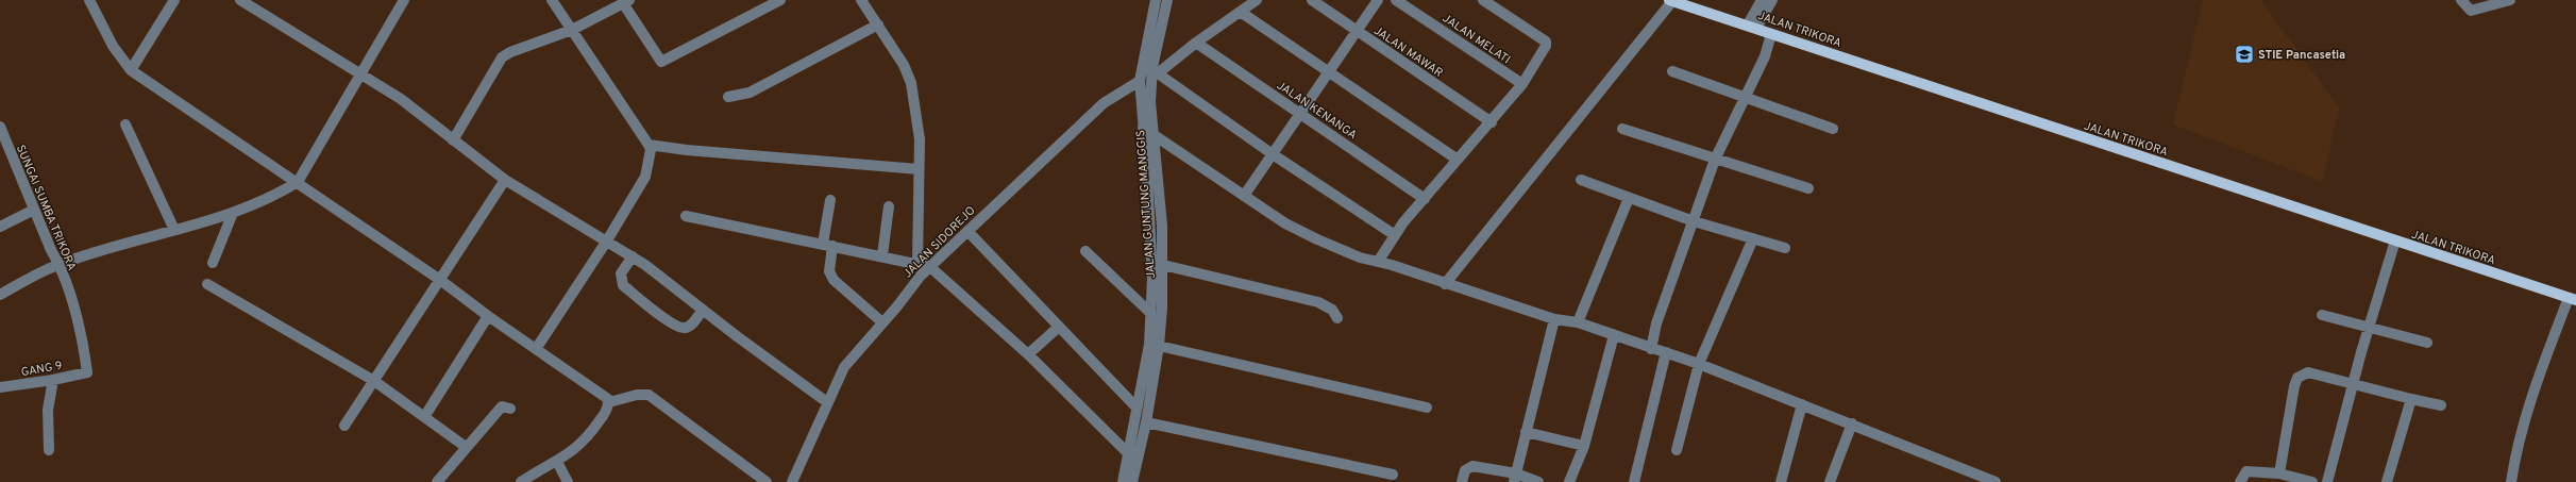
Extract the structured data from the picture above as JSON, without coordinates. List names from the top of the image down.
{
  "streets": {
    "main road": ["JALAN TRIKORA"],
    "street": [
      "JALAN MELATI",
      "JALAN MAWAR",
      "JALAN KENANGA",
      "JALAN GUNTUNG MANGGIS",
      "SUNGAI SUMBA TRIKORA",
      "JALAN SIDOREJO",
      "GANG 9"
    ]
  },
  "crossings": [
    ["JALAN GUNTUNG MANGGIS", "JALAN SIDOREJO"],
    ["SUNGAI SUMBA TRIKORA", "GANG 9"]
  ],
  "places": {
    "school or university": ["STIE Pancasetia"]
  }
}
